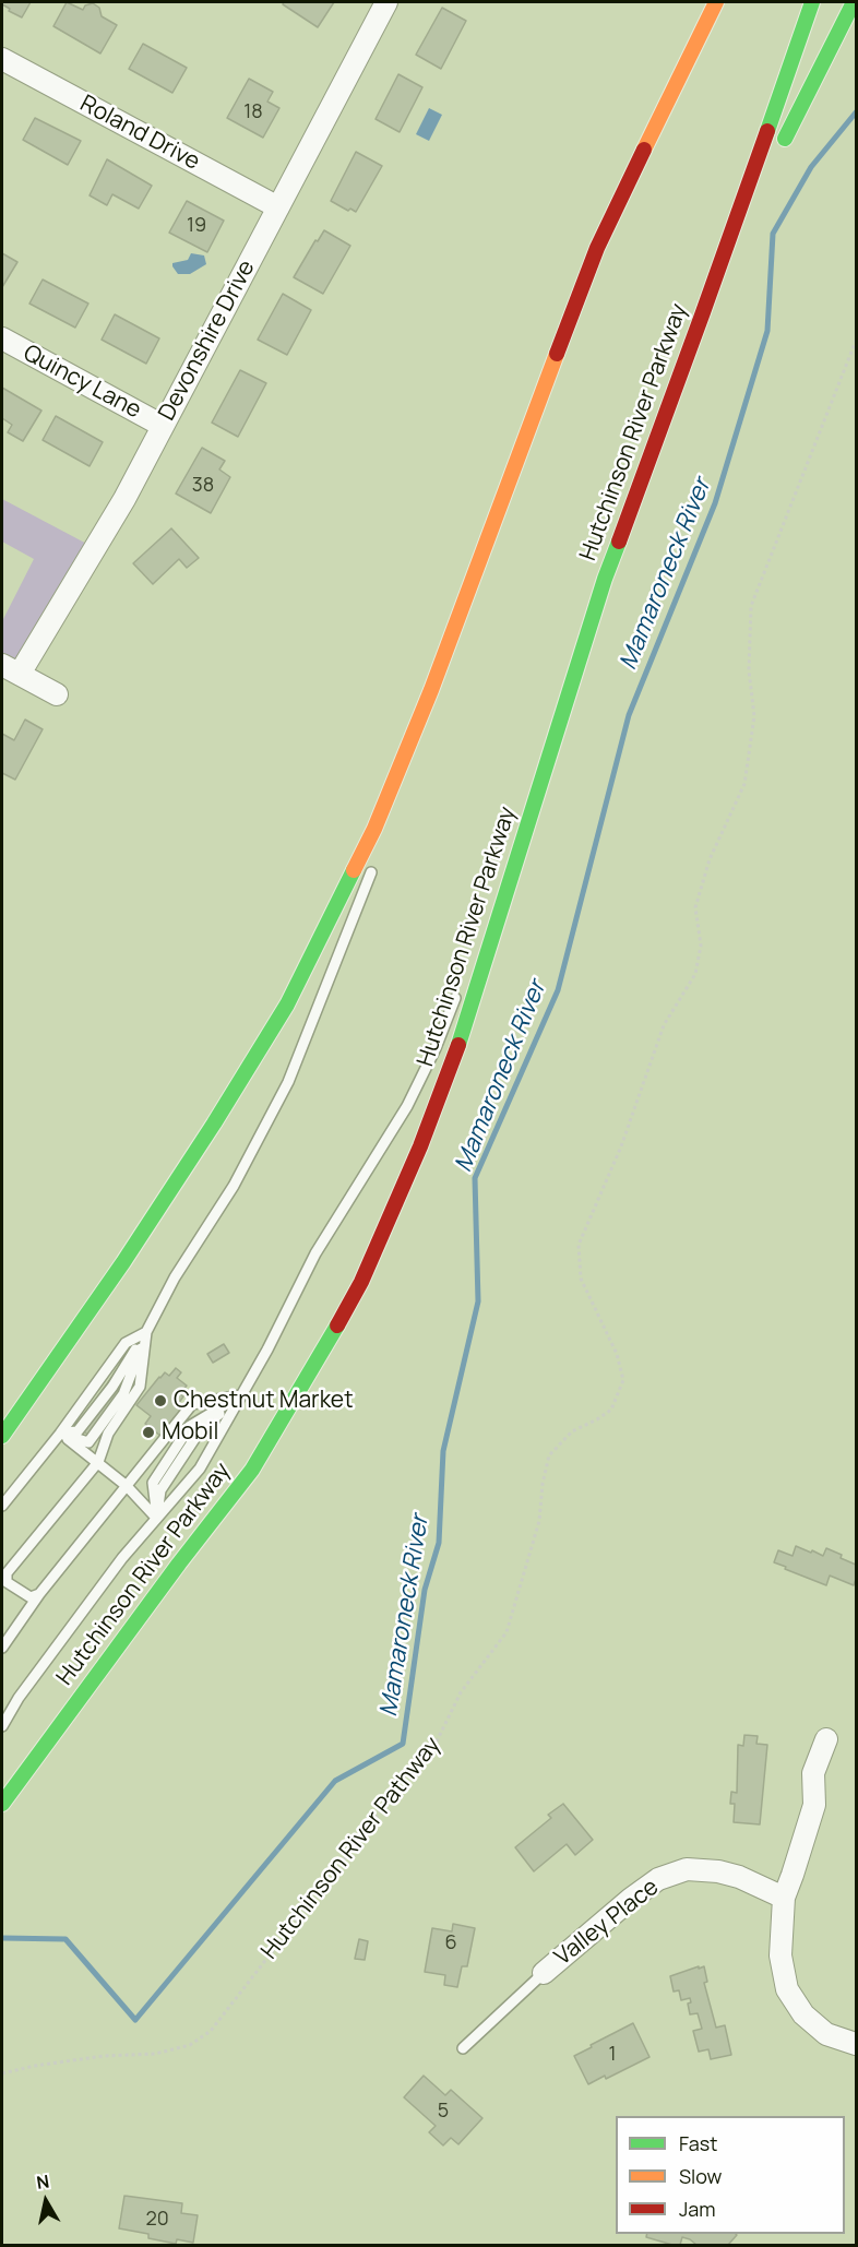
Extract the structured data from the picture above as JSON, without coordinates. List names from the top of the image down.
{
  "streets": {
    "highway": ["Hutchinson River Parkway"],
    "street": [
      "Roland Drive",
      "Devonshire Drive",
      "Quincy Lane",
      "Valley Place"
    ],
    "path": ["Hutchinson River Pathway"]
  },
  "crossings": [
    ["Roland Drive", "Devonshire Drive"],
    ["Devonshire Drive", "Quincy Lane"]
  ],
  "water": ["Mamaroneck River"],
  "places": ["Chestnut Market", "Mobil"],
  "house_numbers": [
    "18",
    "19",
    "38",
    "6",
    "1",
    "5",
    "20"
  ],
  "legend": ["Fast", "Slow", "Jam"],
  "north": "top"
}
